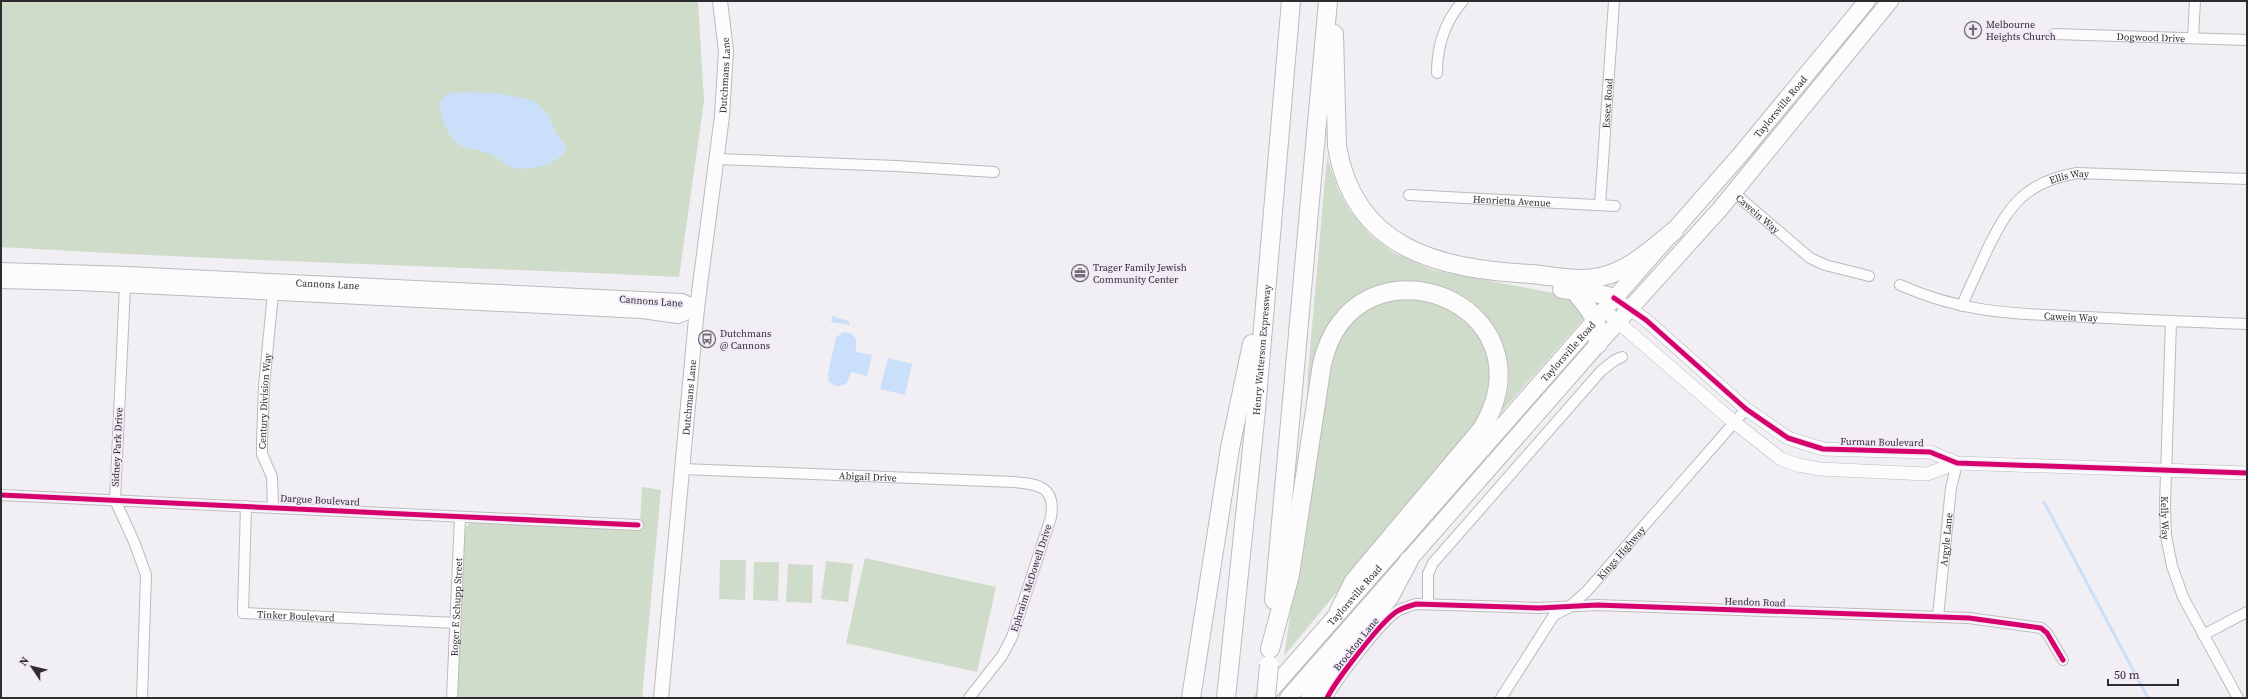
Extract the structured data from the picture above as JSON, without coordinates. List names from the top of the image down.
{
  "streets": {
    "highway": ["Henry Watterson Expressway"],
    "main road": ["Dutchmans Lane", "Taylorsville Road", "Cannons Lane"],
    "street": [
      "Dogwood Drive",
      "Essex Road",
      "Ellis Way",
      "Henrietta Avenue",
      "Cawein Way",
      "Century Division Way",
      "Furman Boulevard",
      "Sidney Park Drive",
      "Abigail Drive",
      "Dargue Boulevard",
      "Kelly Way",
      "Argyle Lane",
      "Kings Highway",
      "Ephraim McDowell Drive",
      "Hendon Road",
      "Roger E Schupp Street",
      "Tinker Boulevard",
      "Brockton Lane"
    ]
  },
  "crossings": [
    ["Dutchmans Lane", "Cannons Lane"],
    ["Dutchmans Lane", "Abigail Drive"],
    ["Essex Road", "Henrietta Avenue"],
    ["Taylorsville Road", "Cawein Way"],
    ["Taylorsville Road", "Furman Boulevard"],
    ["Ellis Way", "Cawein Way"],
    ["Cawein Way", "Kelly Way"],
    ["Cannons Lane", "Century Division Way"],
    ["Cannons Lane", "Sidney Park Drive"],
    ["Century Division Way", "Dargue Boulevard"],
    ["Furman Boulevard", "Kelly Way"],
    ["Furman Boulevard", "Argyle Lane"],
    ["Furman Boulevard", "Kings Highway"],
    ["Sidney Park Drive", "Dargue Boulevard"],
    ["Abigail Drive", "Ephraim McDowell Drive"],
    ["Dargue Boulevard", "Roger E Schupp Street"],
    ["Dargue Boulevard", "Tinker Boulevard"],
    ["Argyle Lane", "Hendon Road"],
    ["Kings Highway", "Hendon Road"],
    ["Hendon Road", "Brockton Lane"],
    ["Roger E Schupp Street", "Tinker Boulevard"]
  ],
  "places": {
    "church": ["Melbourne Heights Church"],
    "office": ["Trager Family Jewish Community Center"],
    "bus stop": ["Dutchmans @ Cannons"]
  },
  "scale_bar": "50 m",
  "north": "top left"
}
